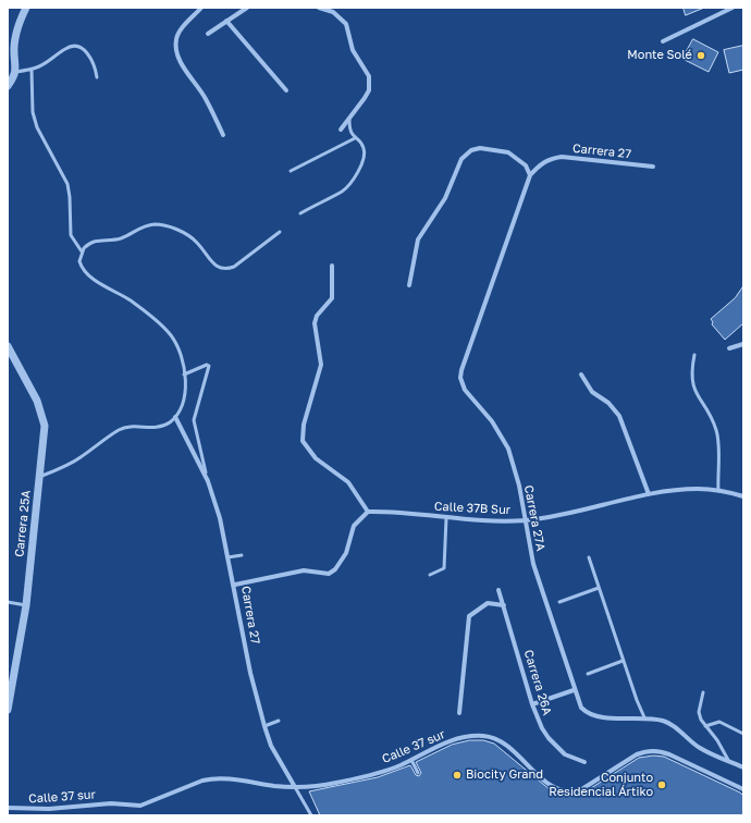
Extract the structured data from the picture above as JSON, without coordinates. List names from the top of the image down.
{
  "streets": {
    "street": [
      "Carrera 27",
      "Calle 37B Sur",
      "Carrera 27A",
      "Carrera 25A",
      "Carrera 26A",
      "Calle 37 sur"
    ]
  },
  "crossings": [
    ["Carrera 27", "Carrera 27A"],
    ["Carrera 27", "Calle 37 sur"],
    ["Calle 37B Sur", "Carrera 27A"]
  ],
  "places": ["Monte Solé", "Biocity Grand", "Conjunto Residencial Ártiko"]
}
